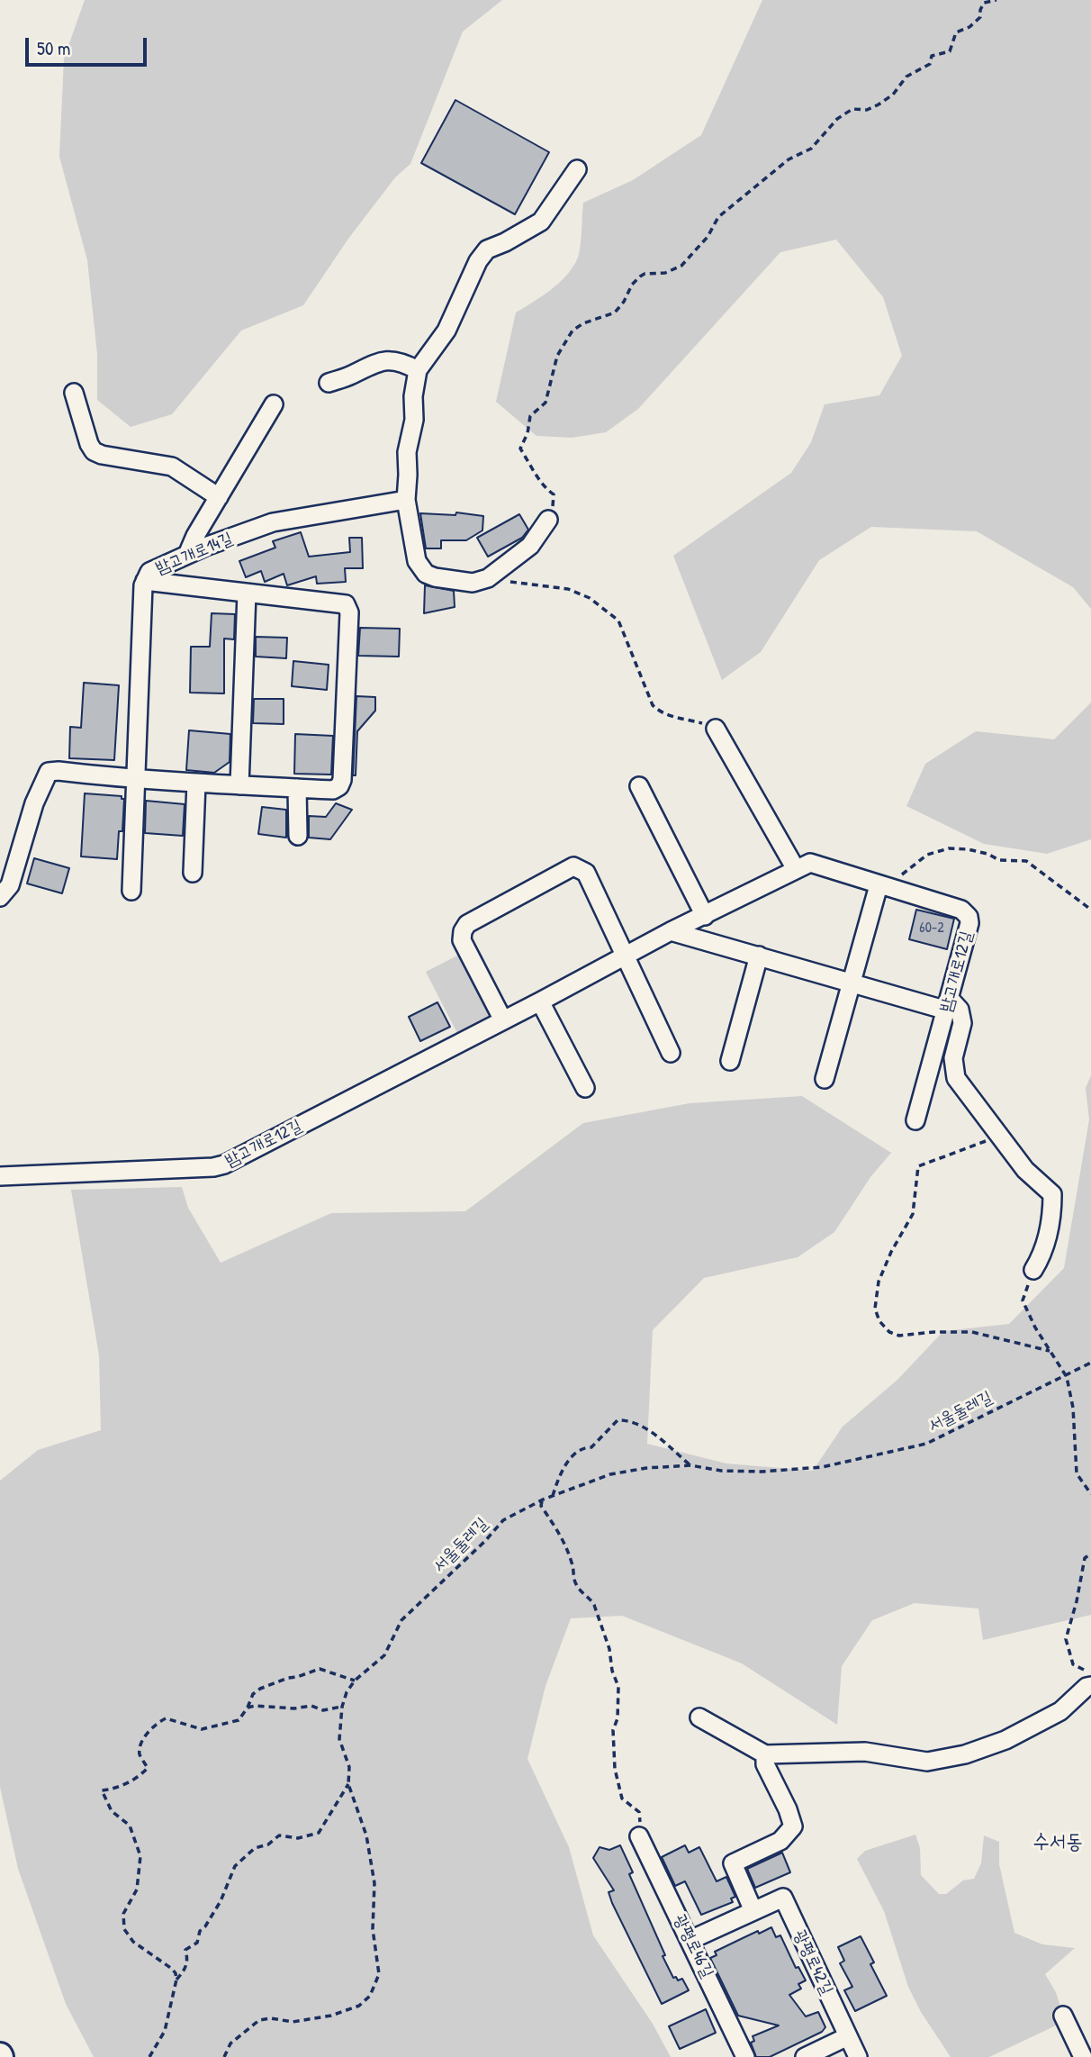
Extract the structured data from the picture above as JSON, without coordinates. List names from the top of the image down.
{
  "streets": {
    "street": [
      "밤고개로14길",
      "밤고개로12길",
      "광평로46길",
      "광평로42길"
    ],
    "path": ["서울둘레길"]
  },
  "crossings": [
    ["광평로46길", "광평로42길"]
  ],
  "districts": ["수서동"],
  "house_numbers": ["60-2"],
  "scale_bar": "50 m"
}
